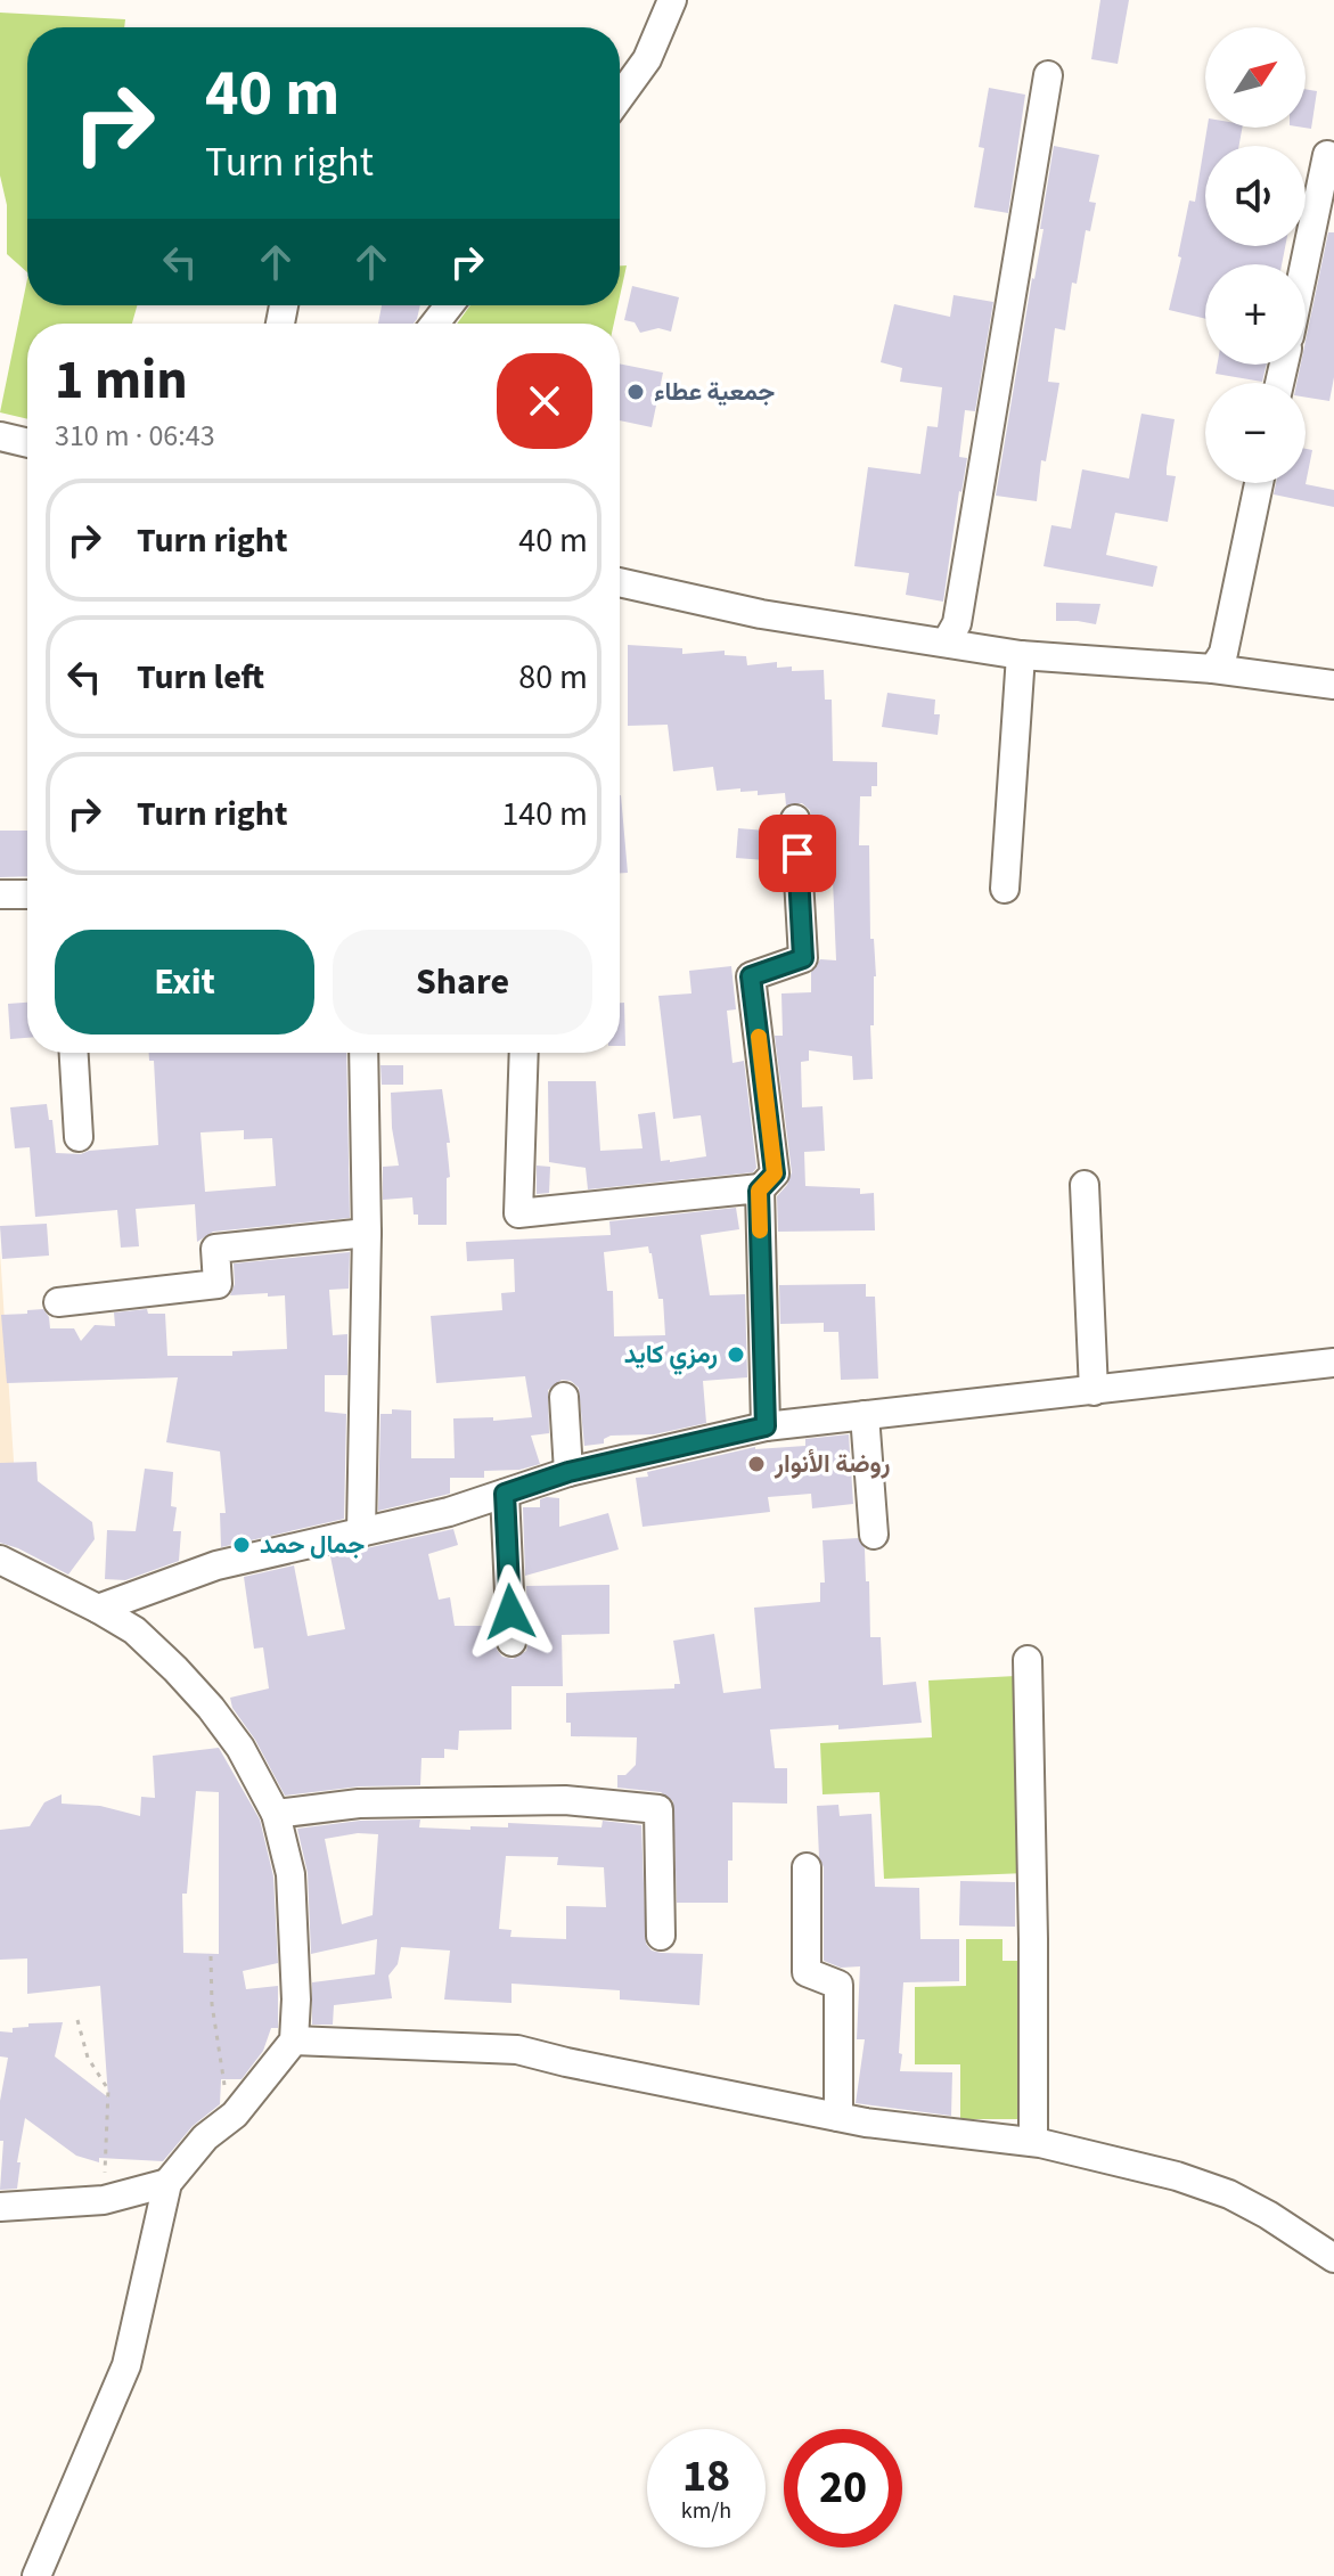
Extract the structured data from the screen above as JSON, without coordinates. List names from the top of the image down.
{
  "places": [
    "جمعية عطاء",
    "رمزي كايد",
    "روضة الأنوار",
    "جمال حمد"
  ],
  "north": "top right",
  "page": {
    "map_buttons": ["+", "−"],
    "turn": ["40 m", "Turn right"],
    "heading": ["1 min", "310 m · 06:43"],
    "list": [
      {
        "name": "Turn right",
        "value": "40 m"
      },
      {
        "name": "Turn left",
        "value": "80 m"
      },
      {
        "name": "Turn right",
        "value": "140 m"
      }
    ],
    "buttons": ["Exit", "Share"],
    "speed": "18 km/h",
    "limit": "20"
  }
}
